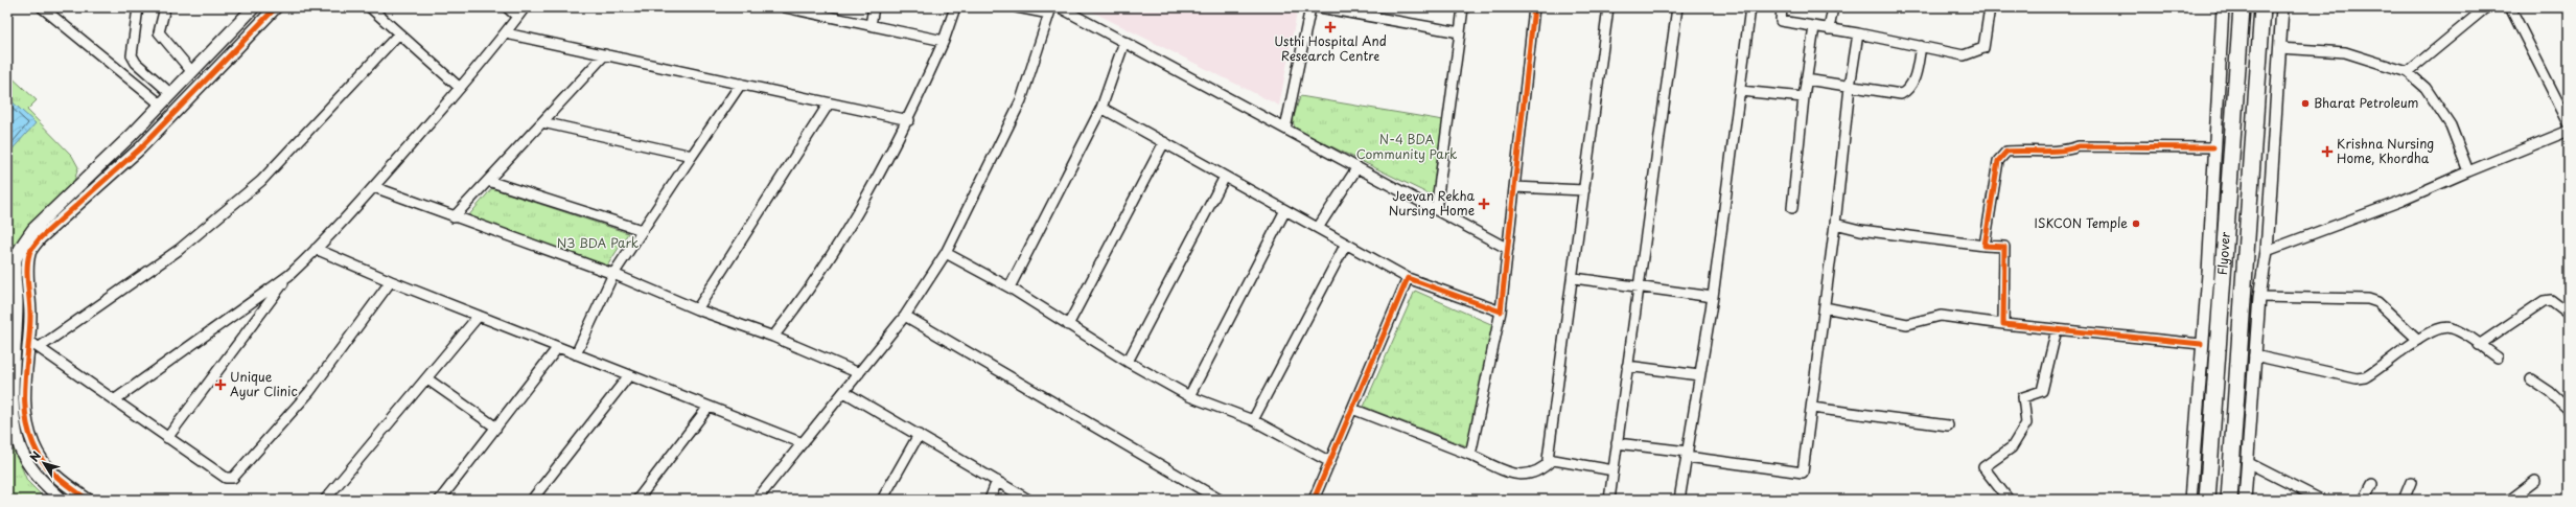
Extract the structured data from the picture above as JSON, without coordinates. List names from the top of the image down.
{
  "streets": {
    "highway": ["Flyover"]
  },
  "parks": ["N-4 BDA Community Park", "N3 BDA Park"],
  "places": {
    "health": [
      "Usthi Hospital And Research Centre",
      "Krishna Nursing Home, Khordha",
      "Jeevan Rekha Nursing Home",
      "Unique Ayur Clinic"
    ],
    "other": ["Bharat Petroleum", "ISKCON Temple"]
  },
  "north": "top left"
}
